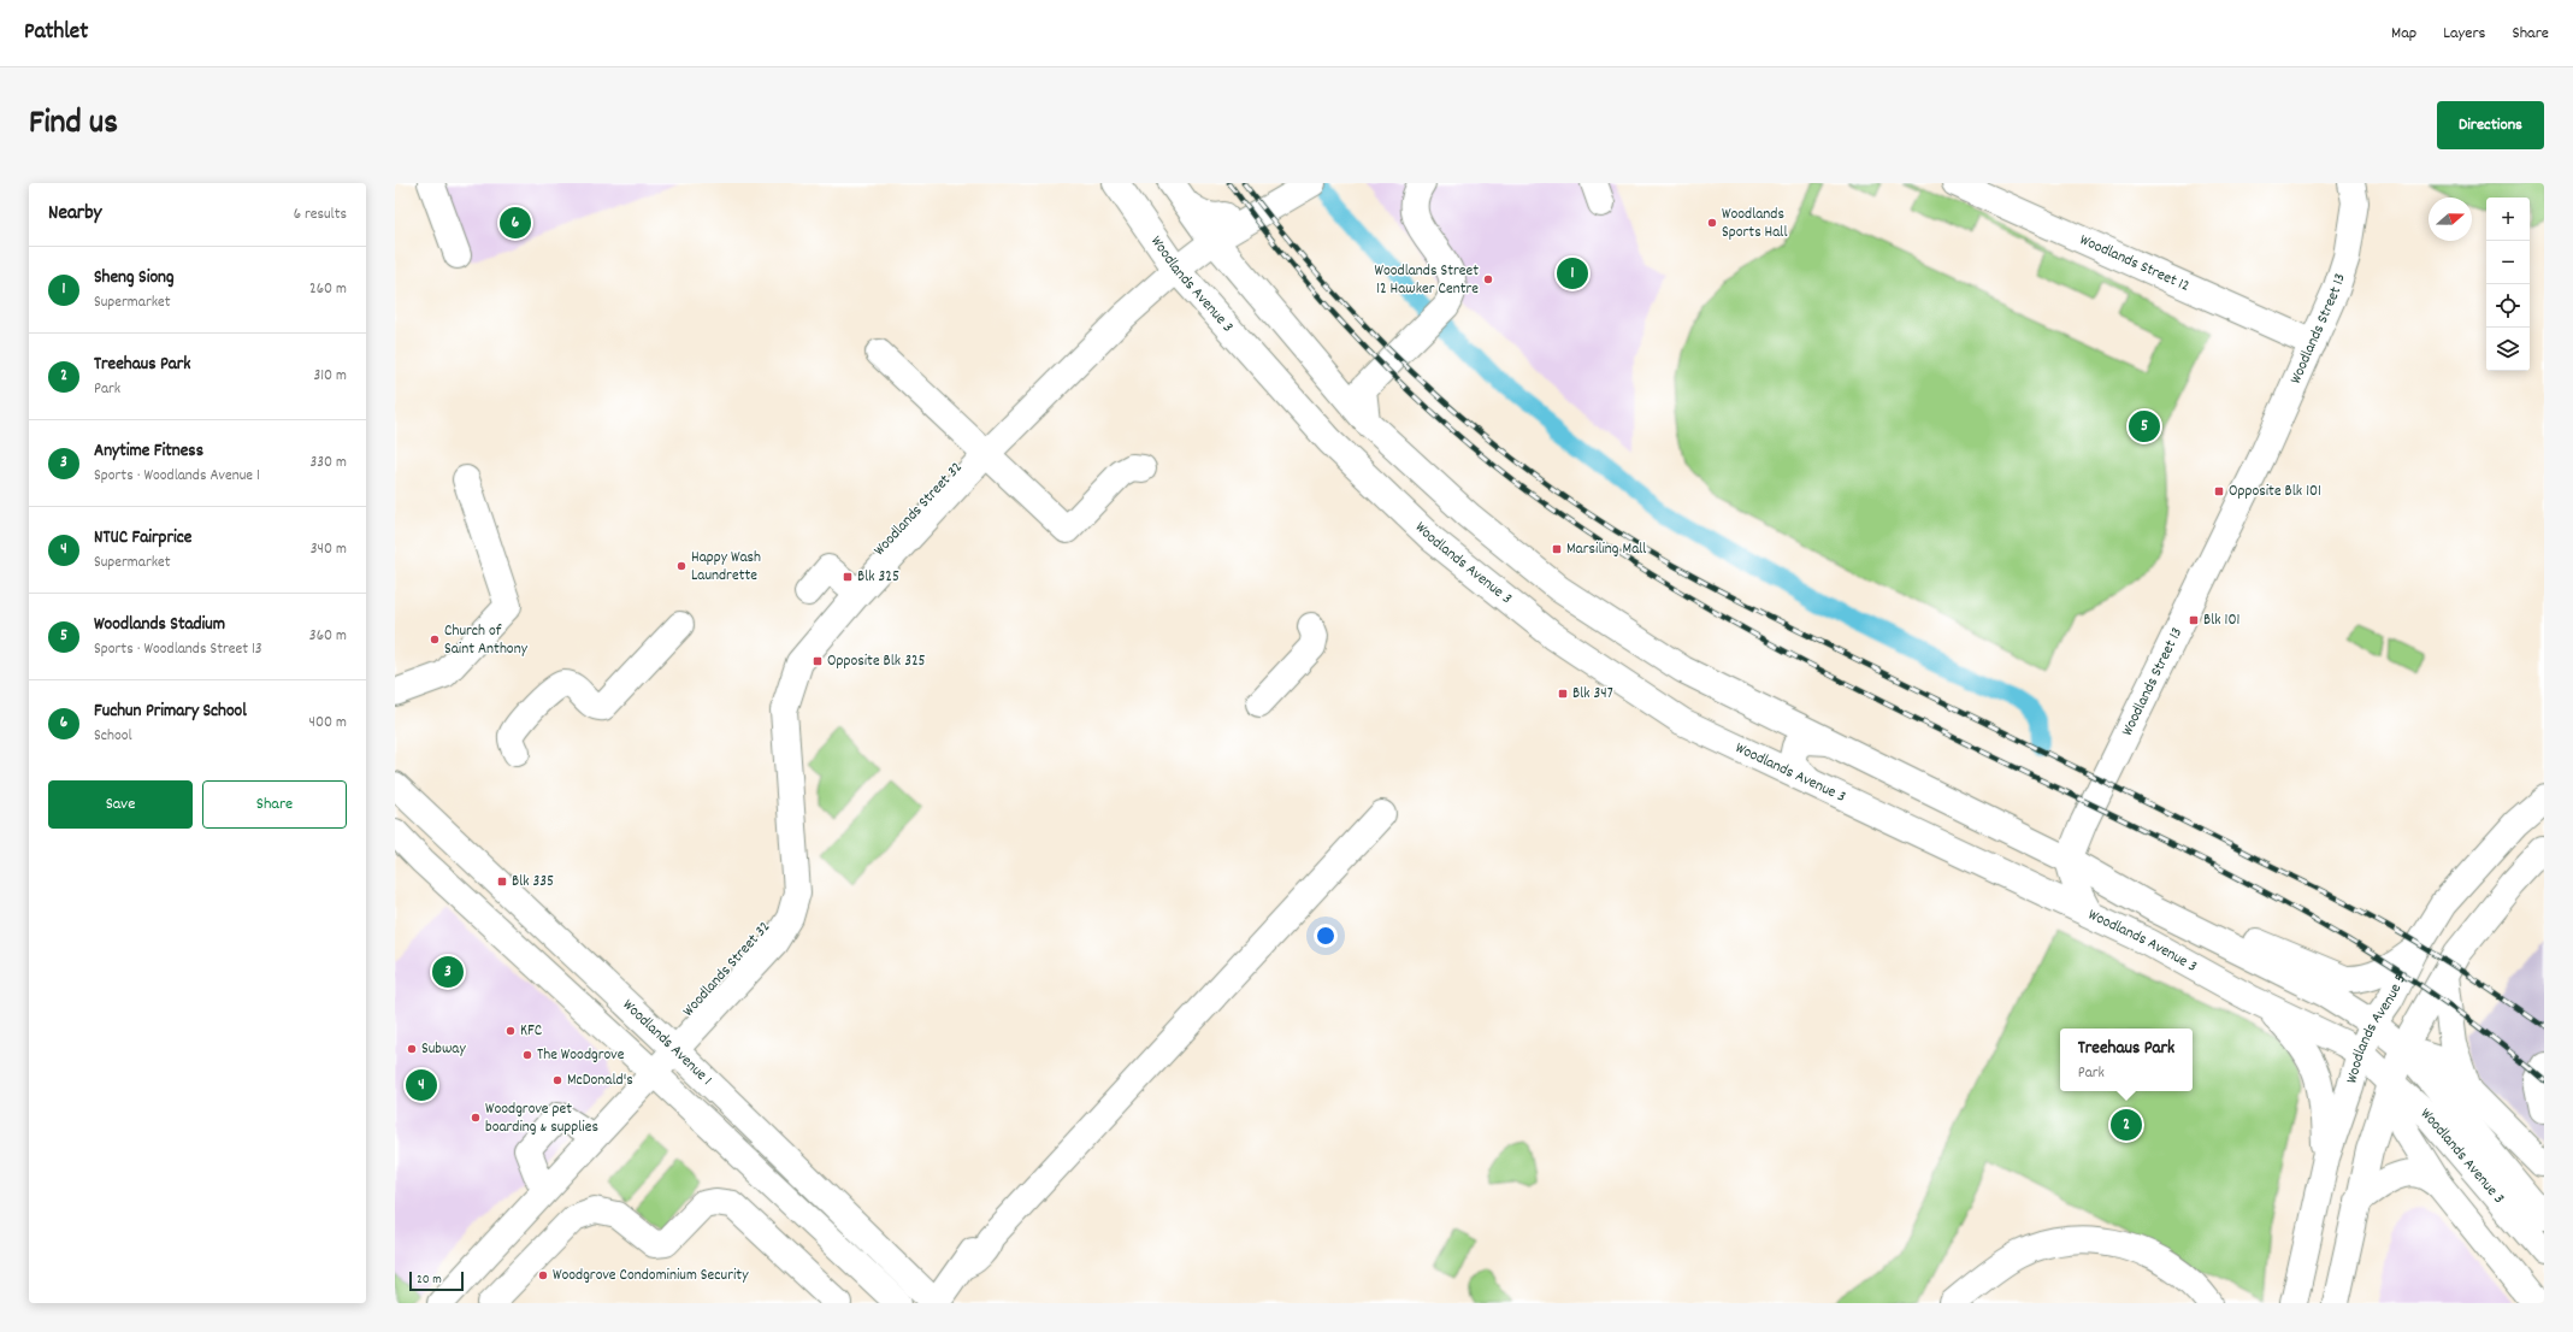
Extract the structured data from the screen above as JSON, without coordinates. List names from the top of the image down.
{
  "streets": {
    "main road": [
      "Woodlands Street 12",
      "Woodlands Avenue 3",
      "Woodlands Street 13",
      "Woodlands Street 32",
      "Woodlands Avenue 5",
      "Woodlands Avenue 1"
    ]
  },
  "crossings": [
    ["Woodlands Street 12", "Woodlands Street 13"],
    ["Woodlands Avenue 3", "Woodlands Street 13"],
    ["Woodlands Avenue 3", "Woodlands Street 32"],
    ["Woodlands Avenue 3", "Woodlands Avenue 5"],
    ["Woodlands Street 32", "Woodlands Avenue 1"]
  ],
  "places": {
    "other": [
      "Woodlands Sports Hall",
      "Woodlands Street 12 Hawker Centre",
      "Happy Wash Laundrette",
      "Church of Saint Anthony",
      "KFC",
      "Subway",
      "The Woodgrove",
      "McDonald's",
      "Woodgrove pet boarding & supplies",
      "Woodgrove Condominium Security"
    ],
    "transit": [
      "Opposite Blk 101",
      "Marsiling Mall",
      "Blk 325",
      "Blk 101",
      "Opposite Blk 325",
      "Blk 347",
      "Blk 335"
    ]
  },
  "scale_bar": "20 m",
  "north": "right",
  "page": {
    "header": "Pathlet",
    "nav": ["Map", "Layers", "Share"],
    "title": "Find us",
    "buttons": [
      "Directions",
      ["Save", "Share"]
    ],
    "heading": ["Nearby", "6 results"],
    "map_buttons": ["+", "−"],
    "pins": [
      "6",
      "1",
      "5",
      "3",
      "4",
      "2"
    ],
    "list": [
      {
        "mark": "1",
        "name": "Sheng Siong",
        "note": "Supermarket",
        "value": "260 m"
      },
      {
        "mark": "2",
        "name": "Treehaus Park",
        "note": "Park",
        "value": "310 m"
      },
      {
        "mark": "3",
        "name": "Anytime Fitness",
        "note": "Sports · Woodlands Avenue 1",
        "value": "330 m"
      },
      {
        "mark": "4",
        "name": "NTUC Fairprice",
        "note": "Supermarket",
        "value": "340 m"
      },
      {
        "mark": "5",
        "name": "Woodlands Stadium",
        "note": "Sports · Woodlands Street 13",
        "value": "360 m"
      },
      {
        "mark": "6",
        "name": "Fuchun Primary School",
        "note": "School",
        "value": "400 m"
      }
    ],
    "popup": ["Treehaus Park", "Park"],
    "scale": "20 m"
  }
}
